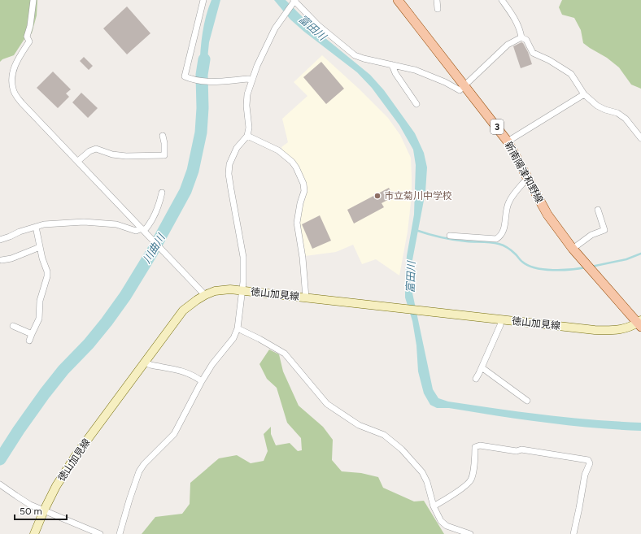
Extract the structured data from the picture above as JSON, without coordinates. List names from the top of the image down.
{
  "streets": {
    "main road": ["3", "新南陽津和野線"],
    "street": ["徳山加見線"]
  },
  "crossings": [
    ["新南陽津和野線", "徳山加見線"]
  ],
  "water": ["富田川", "川曲川"],
  "places": ["市立菊川中学校"],
  "scale_bar": "50 m"
}
